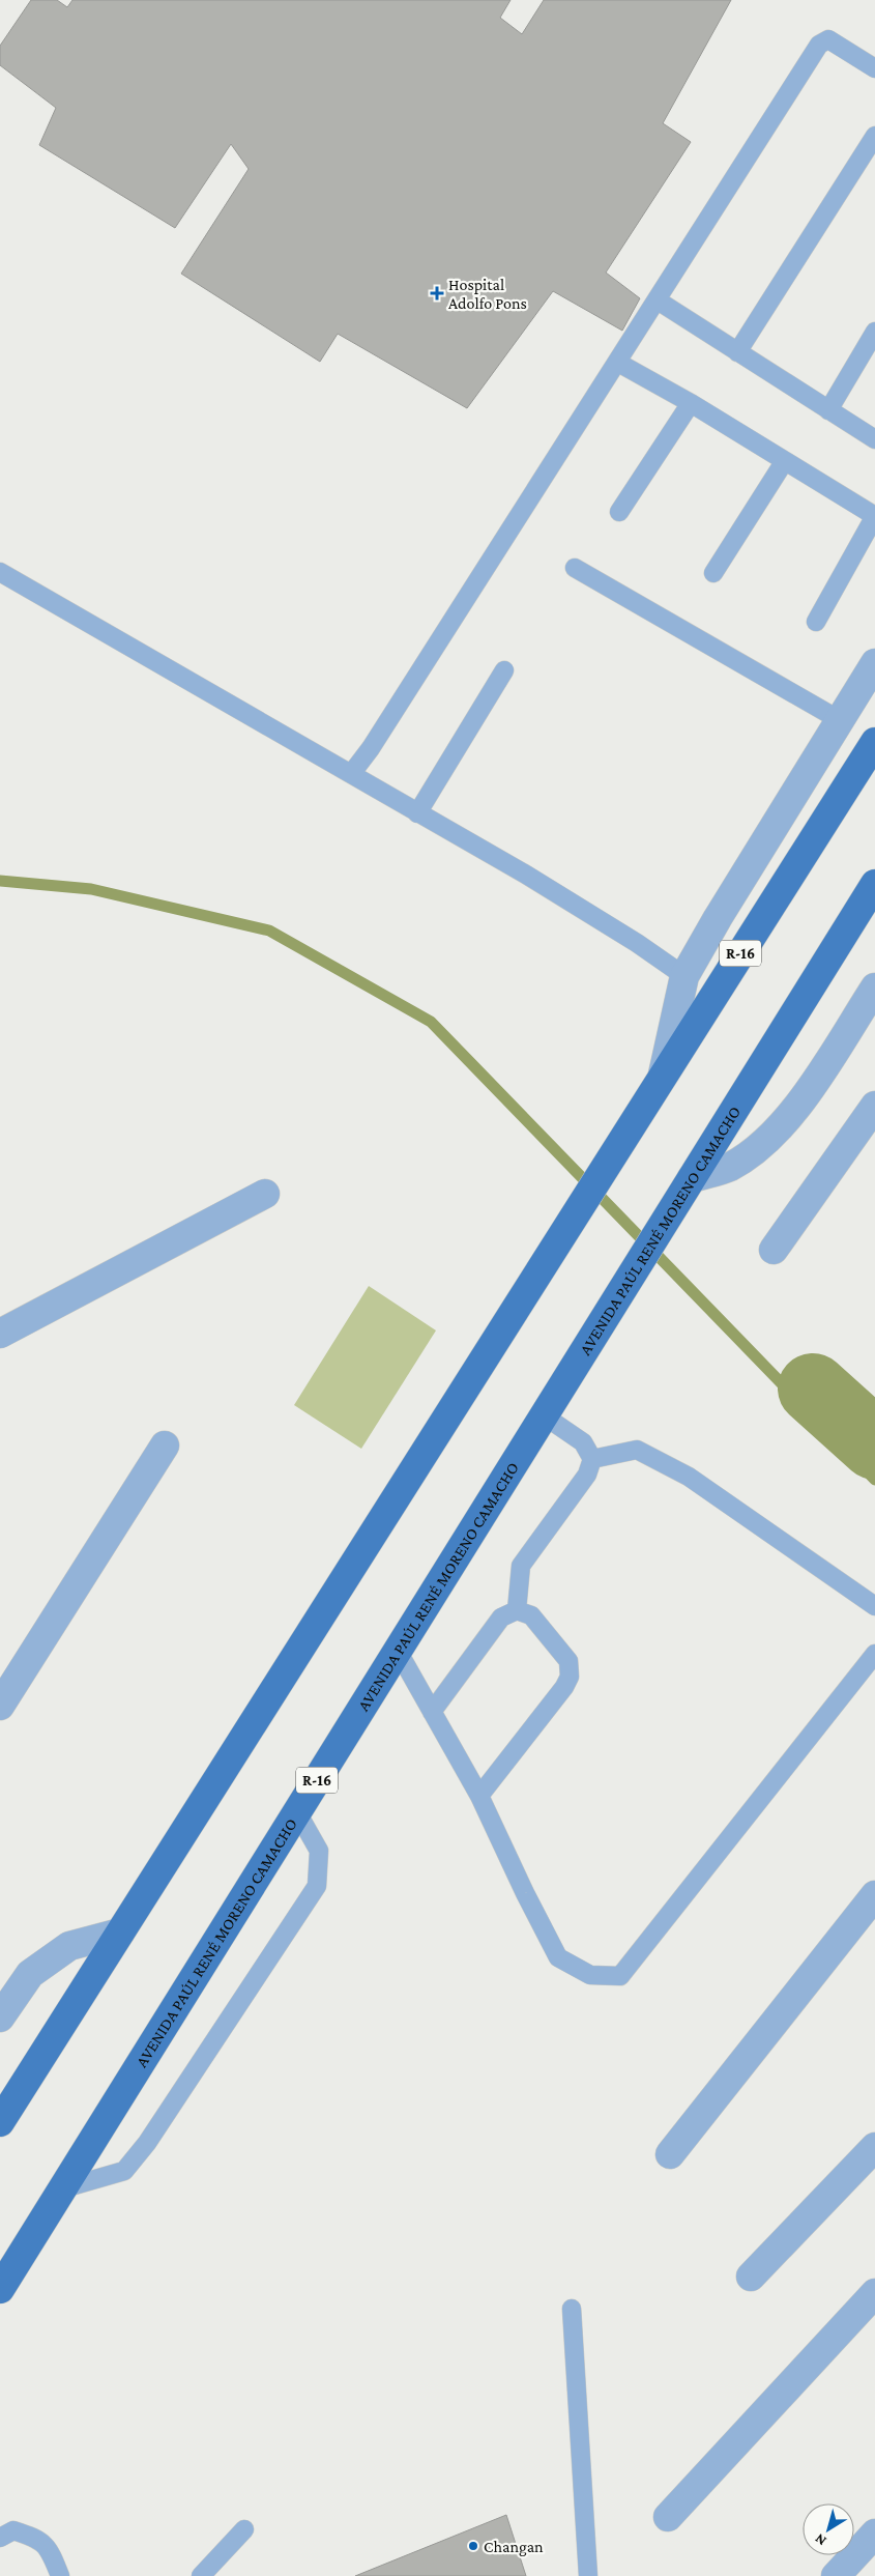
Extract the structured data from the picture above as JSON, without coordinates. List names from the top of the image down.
{
  "streets": {
    "main road": ["R-16", "AVENIDA PAÚL RENÉ MORENO CAMACHO"]
  },
  "places": {
    "health": ["Hospital Adolfo Pons"],
    "other": ["Changan"]
  },
  "north": "bottom left"
}
